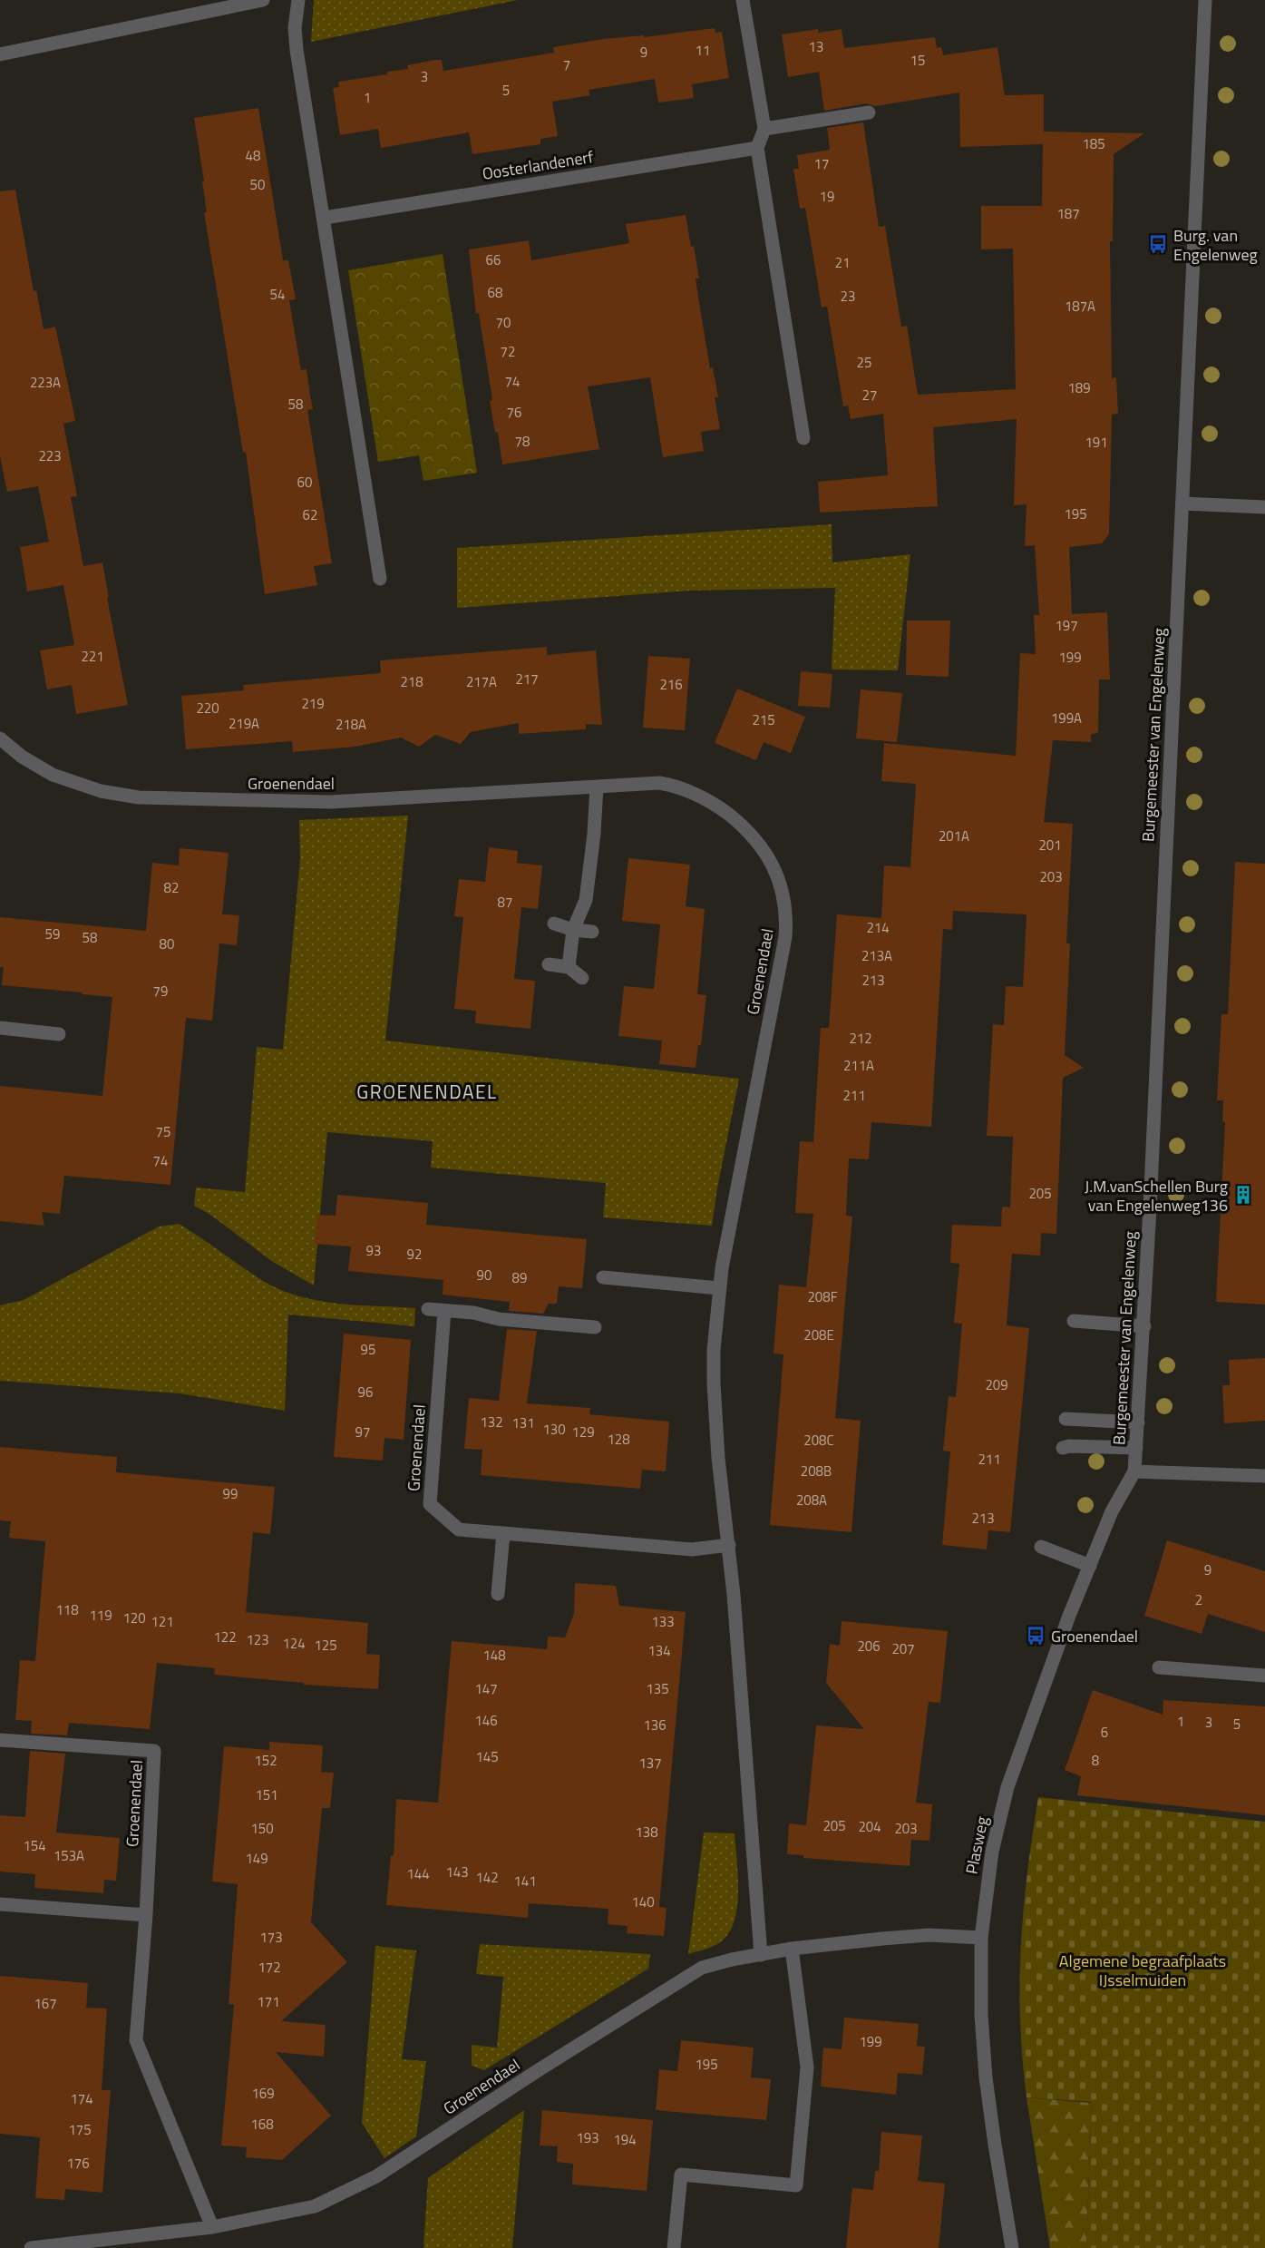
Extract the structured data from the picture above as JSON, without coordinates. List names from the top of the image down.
{
  "streets": {
    "street": [
      "Oosterlandenerf",
      "Burgemeester van Engelenweg",
      "Groenendael",
      "Plasweg"
    ]
  },
  "crossings": [
    ["Burgemeester van Engelenweg", "Plasweg"],
    ["Groenendael", "Plasweg"]
  ],
  "districts": ["GROENENDAEL"],
  "parks": ["Algemene begraafplaats IJsselmuiden"],
  "places": {
    "bus stop": ["Burg. van Engelenweg", "Groenendael"],
    "building": ["J.M.vanSchellen Burg van Engelenweg136"]
  },
  "house_numbers": [
    "13",
    "11",
    "9",
    "15",
    "7",
    "3",
    "5",
    "1",
    "185",
    "48",
    "17",
    "50",
    "19",
    "187",
    "66",
    "21",
    "68",
    "54",
    "23",
    "187A",
    "70",
    "72",
    "25",
    "74",
    "223A",
    "189",
    "27",
    "58",
    "76",
    "78",
    "191",
    "223",
    "60",
    "195",
    "62",
    "197",
    "221",
    "199",
    "217",
    "218",
    "217A",
    "216",
    "219",
    "220",
    "199A",
    "215",
    "219A",
    "218A",
    "201A",
    "201",
    "203",
    "82",
    "87",
    "214",
    "59",
    "58",
    "80",
    "213A",
    "213",
    "79",
    "212",
    "211A",
    "211",
    "75",
    "74",
    "205",
    "93",
    "92",
    "90",
    "89",
    "208F",
    "208E",
    "95",
    "209",
    "96",
    "132",
    "131",
    "130",
    "97",
    "129",
    "128",
    "208C",
    "211",
    "208B",
    "99",
    "208A",
    "213",
    "9",
    "2",
    "118",
    "119",
    "120",
    "121",
    "133",
    "122",
    "123",
    "124",
    "125",
    "206",
    "207",
    "134",
    "148",
    "147",
    "135",
    "146",
    "1",
    "3",
    "5",
    "136",
    "6",
    "145",
    "152",
    "8",
    "137",
    "151",
    "205",
    "204",
    "150",
    "203",
    "138",
    "154",
    "153A",
    "149",
    "143",
    "144",
    "142",
    "141",
    "140",
    "173",
    "172",
    "171",
    "167",
    "199",
    "195",
    "169",
    "174",
    "168",
    "175",
    "193",
    "194",
    "176"
  ]
}
